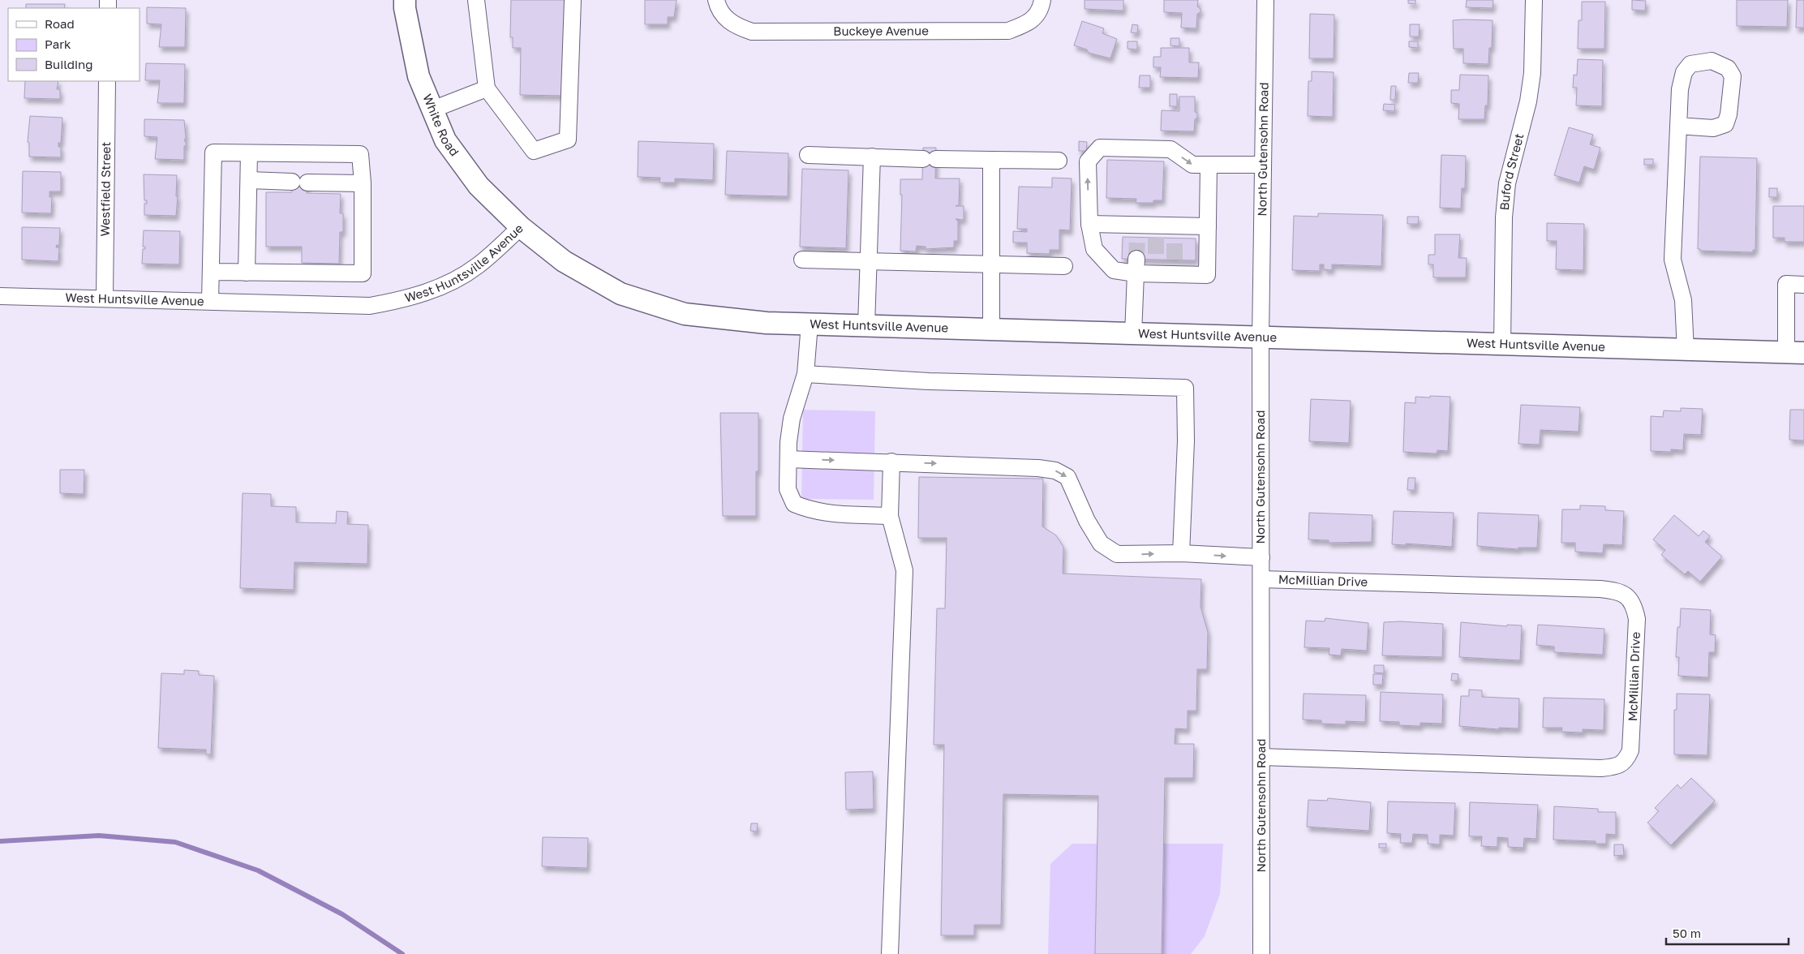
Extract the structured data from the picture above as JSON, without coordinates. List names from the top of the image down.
{
  "streets": {
    "main road": ["White Road", "West Huntsville Avenue"],
    "street": [
      "Buckeye Avenue",
      "North Gutensohn Road",
      "Buford Street",
      "Westfield Street",
      "McMillian Drive"
    ]
  },
  "crossings": [
    ["White Road", "West Huntsville Avenue"],
    ["North Gutensohn Road", "West Huntsville Avenue"],
    ["North Gutensohn Road", "McMillian Drive"],
    ["Buford Street", "West Huntsville Avenue"],
    ["Westfield Street", "West Huntsville Avenue"]
  ],
  "legend": ["Road", "Park", "Building"],
  "scale_bar": "50 m"
}
